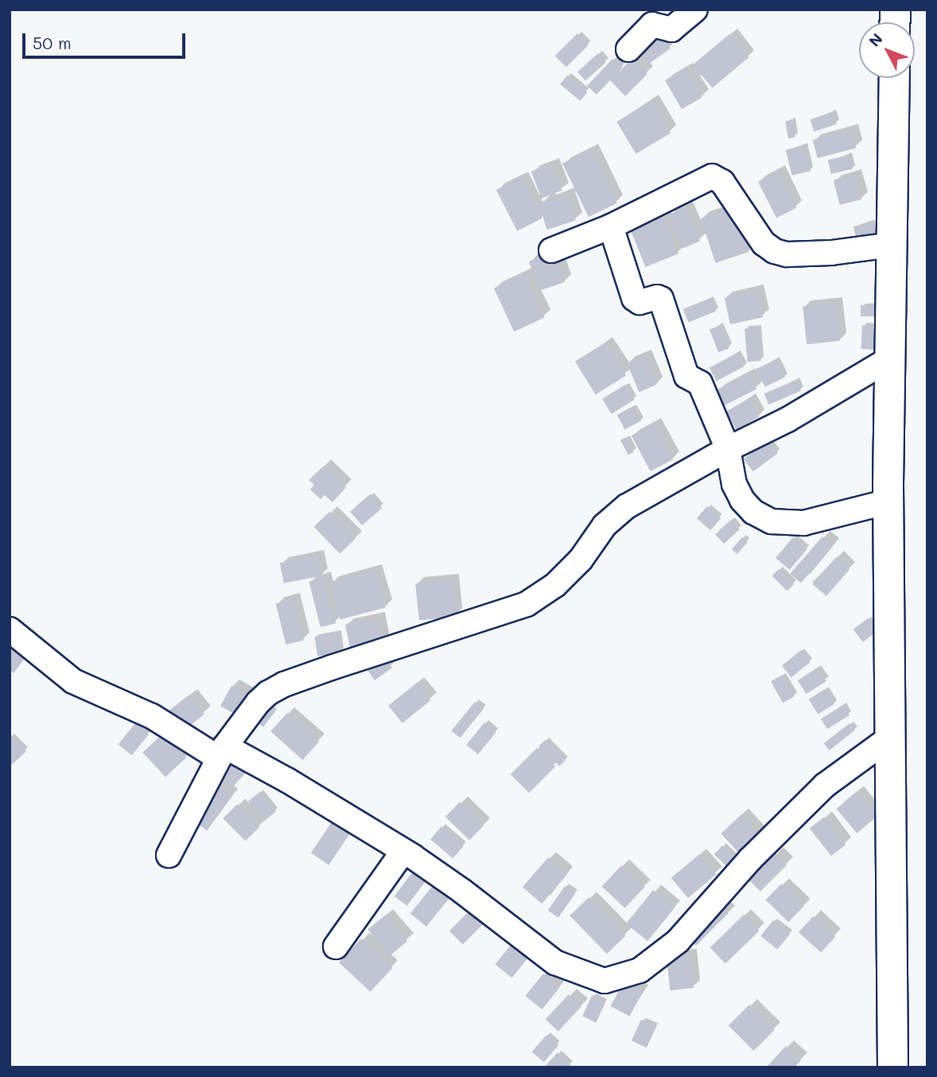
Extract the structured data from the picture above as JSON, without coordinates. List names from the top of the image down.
{
  "scale_bar": "50 m",
  "north": "top left"
}
